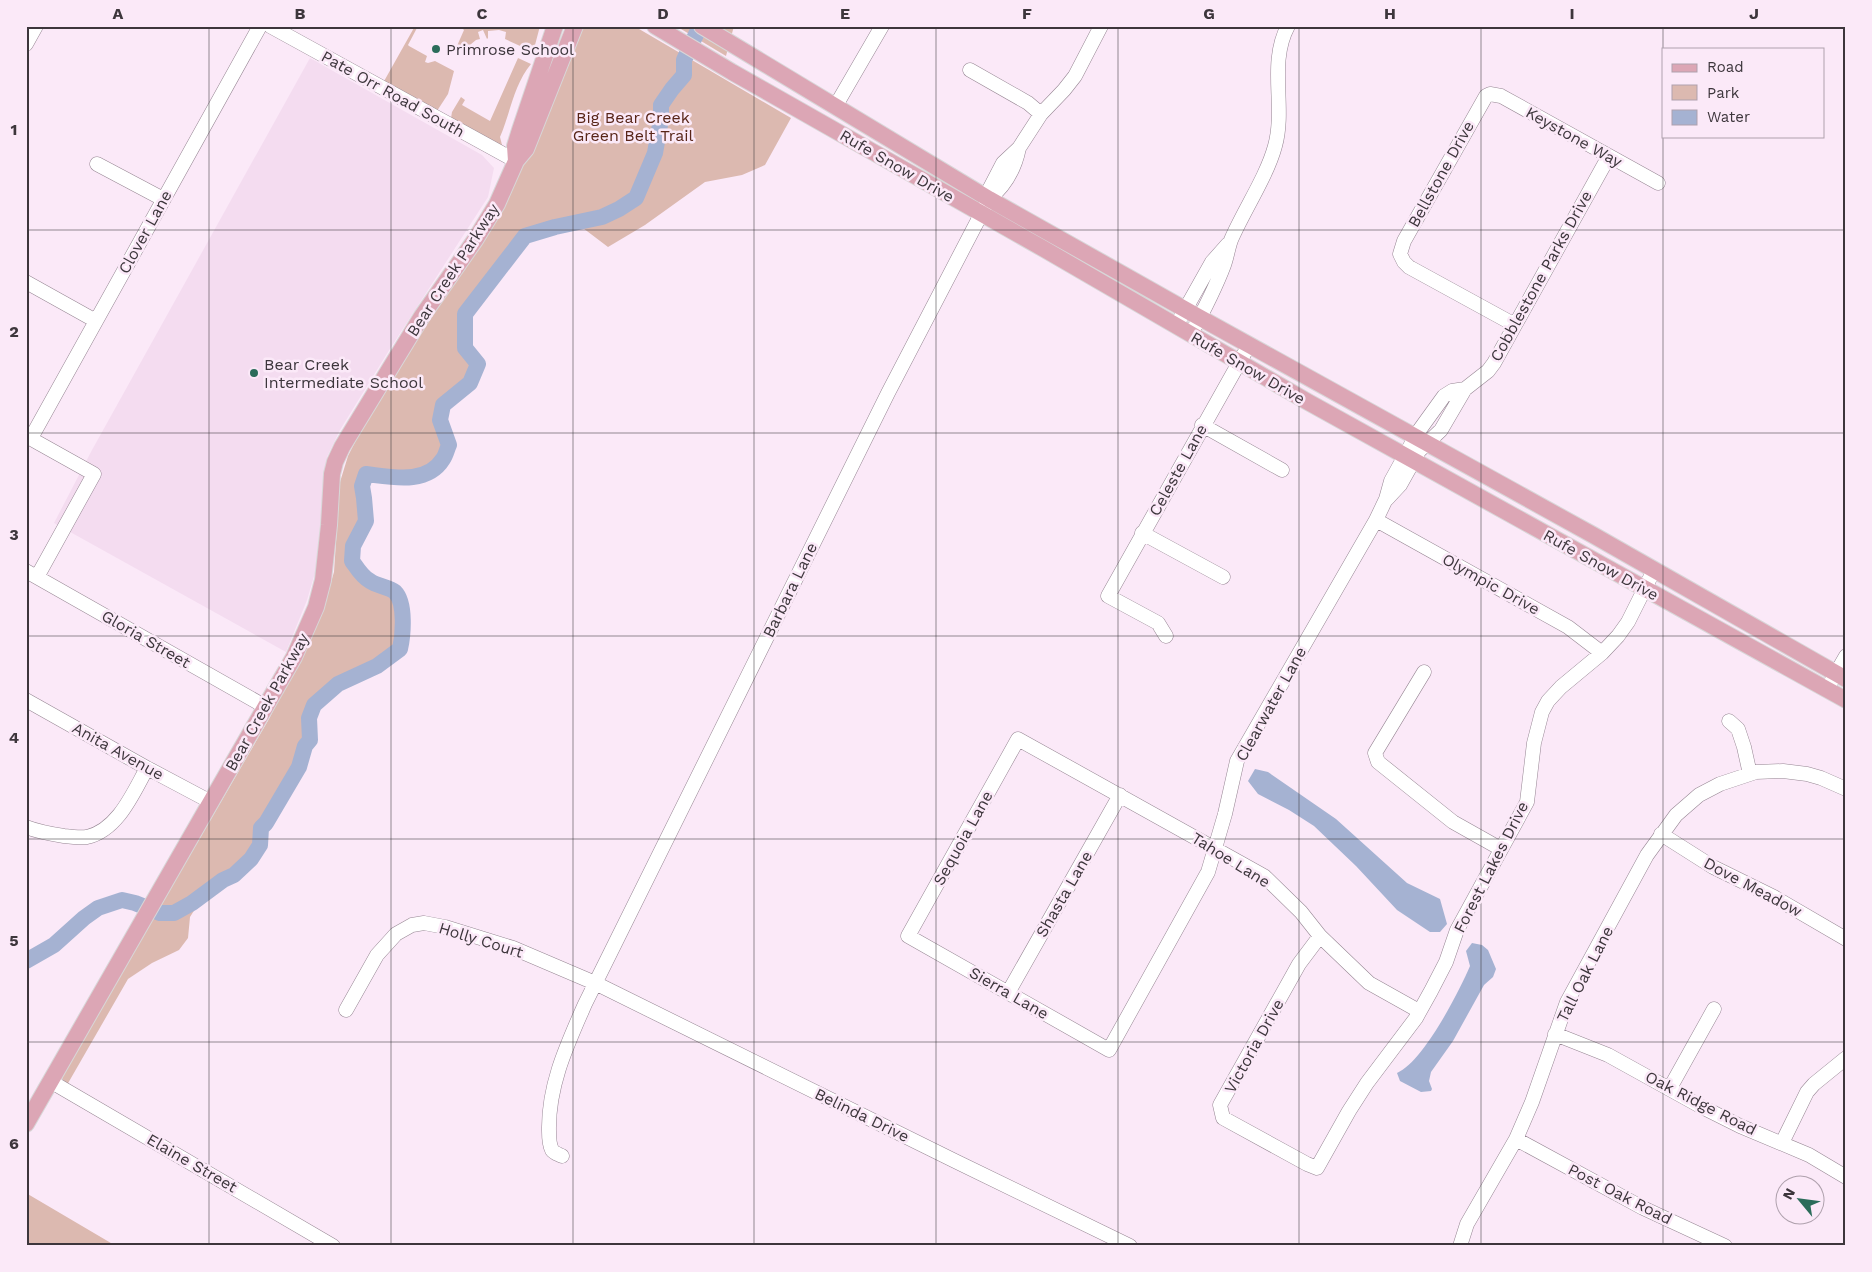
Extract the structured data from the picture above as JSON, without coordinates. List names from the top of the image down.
{
  "streets": {
    "main road": ["Rufe Snow Drive", "Bear Creek Parkway"],
    "street": [
      "Pate Orr Road South",
      "Keystone Way",
      "Bellstone Drive",
      "Clover Lane",
      "Cobblestone Parks Drive",
      "Celeste Lane",
      "Olympic Drive",
      "Barbara Lane",
      "Gloria Street",
      "Clearwater Lane",
      "Anita Avenue",
      "Sequoia Lane",
      "Tahoe Lane",
      "Forest Lakes Drive",
      "Dove Meadow",
      "Shasta Lane",
      "Holly Court",
      "Tall Oak Lane",
      "Sierra Lane",
      "Victoria Drive",
      "Oak Ridge Road",
      "Belinda Drive",
      "Elaine Street",
      "Post Oak Road"
    ]
  },
  "crossings": [
    ["Pate Orr Road South", "Bear Creek Parkway"],
    ["Keystone Way", "Bellstone Drive"],
    ["Keystone Way", "Cobblestone Parks Drive"],
    ["Rufe Snow Drive", "Cobblestone Parks Drive"],
    ["Rufe Snow Drive", "Celeste Lane"],
    ["Rufe Snow Drive", "Barbara Lane"],
    ["Rufe Snow Drive", "Clearwater Lane"],
    ["Rufe Snow Drive", "Forest Lakes Drive"],
    ["Bellstone Drive", "Cobblestone Parks Drive"],
    ["Bear Creek Parkway", "Gloria Street"],
    ["Bear Creek Parkway", "Anita Avenue"],
    ["Bear Creek Parkway", "Elaine Street"],
    ["Cobblestone Parks Drive", "Clearwater Lane"],
    ["Olympic Drive", "Clearwater Lane"],
    ["Olympic Drive", "Forest Lakes Drive"],
    ["Barbara Lane", "Holly Court"],
    ["Barbara Lane", "Belinda Drive"],
    ["Clearwater Lane", "Tahoe Lane"],
    ["Clearwater Lane", "Sierra Lane"],
    ["Sequoia Lane", "Tahoe Lane"],
    ["Sequoia Lane", "Sierra Lane"],
    ["Tahoe Lane", "Forest Lakes Drive"],
    ["Tahoe Lane", "Shasta Lane"],
    ["Tahoe Lane", "Victoria Drive"],
    ["Forest Lakes Drive", "Victoria Drive"],
    ["Dove Meadow", "Tall Oak Lane"],
    ["Shasta Lane", "Sierra Lane"],
    ["Holly Court", "Belinda Drive"],
    ["Tall Oak Lane", "Oak Ridge Road"],
    ["Tall Oak Lane", "Post Oak Road"]
  ],
  "parks": ["Big Bear Creek Green Belt Trail"],
  "places": ["Primrose School", "Bear Creek Intermediate School"],
  "legend": ["Road", "Park", "Water"],
  "north": "top left",
  "grid": {
    "columns": [
      "A",
      "B",
      "C",
      "D",
      "E",
      "F",
      "G",
      "H",
      "I",
      "J"
    ],
    "rows": [
      "1",
      "2",
      "3",
      "4",
      "5",
      "6"
    ]
  }
}
